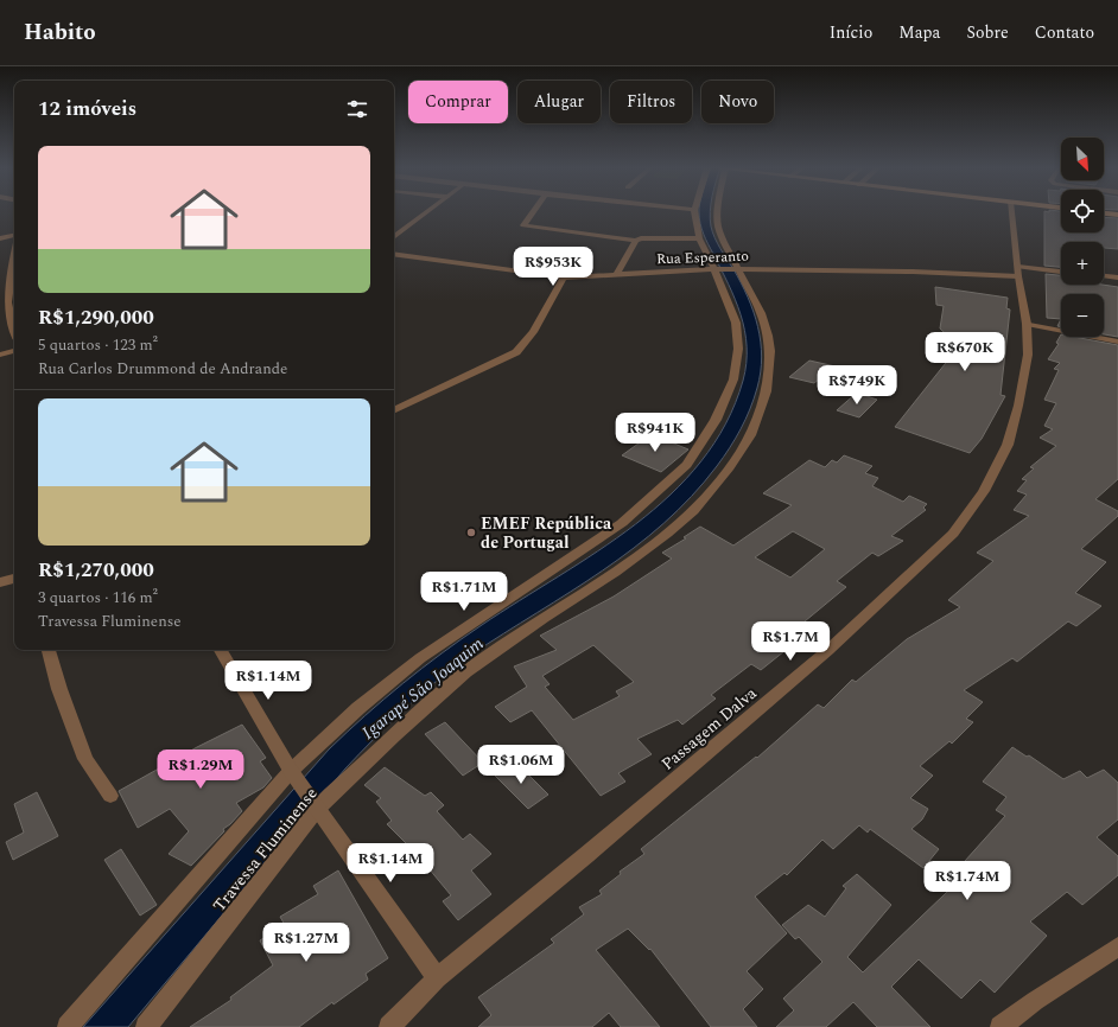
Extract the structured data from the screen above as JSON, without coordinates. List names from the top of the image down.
{
  "streets": {
    "street": ["Rua Esperanto", "Passagem Dalva", "Travessa Fluminense"]
  },
  "crossings": [
    ["Rua Esperanto", "Passagem Dalva"],
    ["Rua Esperanto", "Travessa Fluminense"]
  ],
  "water": ["Igarapé São Joaquim"],
  "places": ["EMEF República de Portugal"],
  "north": "bottom right",
  "page": {
    "header": "Habito",
    "nav": [
      "Início",
      "Mapa",
      "Sobre",
      "Contato"
    ],
    "chip": [
      "Comprar",
      "Alugar",
      "Filtros",
      "Novo"
    ],
    "heading": "12 imóveis",
    "map_buttons": ["+", "−"],
    "list": [
      {
        "name": "R$1,290,000",
        "note": "5 quartos · 123 m² · Rua Carlos Drummond de Andrande"
      },
      {
        "name": "R$1,270,000",
        "note": "3 quartos · 116 m² · Travessa Fluminense"
      }
    ],
    "price": [
      "R$953K",
      "R$670K",
      "R$749K",
      "R$941K",
      "R$1.71M",
      "R$1.7M",
      "R$1.14M",
      "R$1.06M",
      "R$1.29M",
      "R$1.14M",
      "R$1.74M",
      "R$1.27M"
    ]
  }
}
